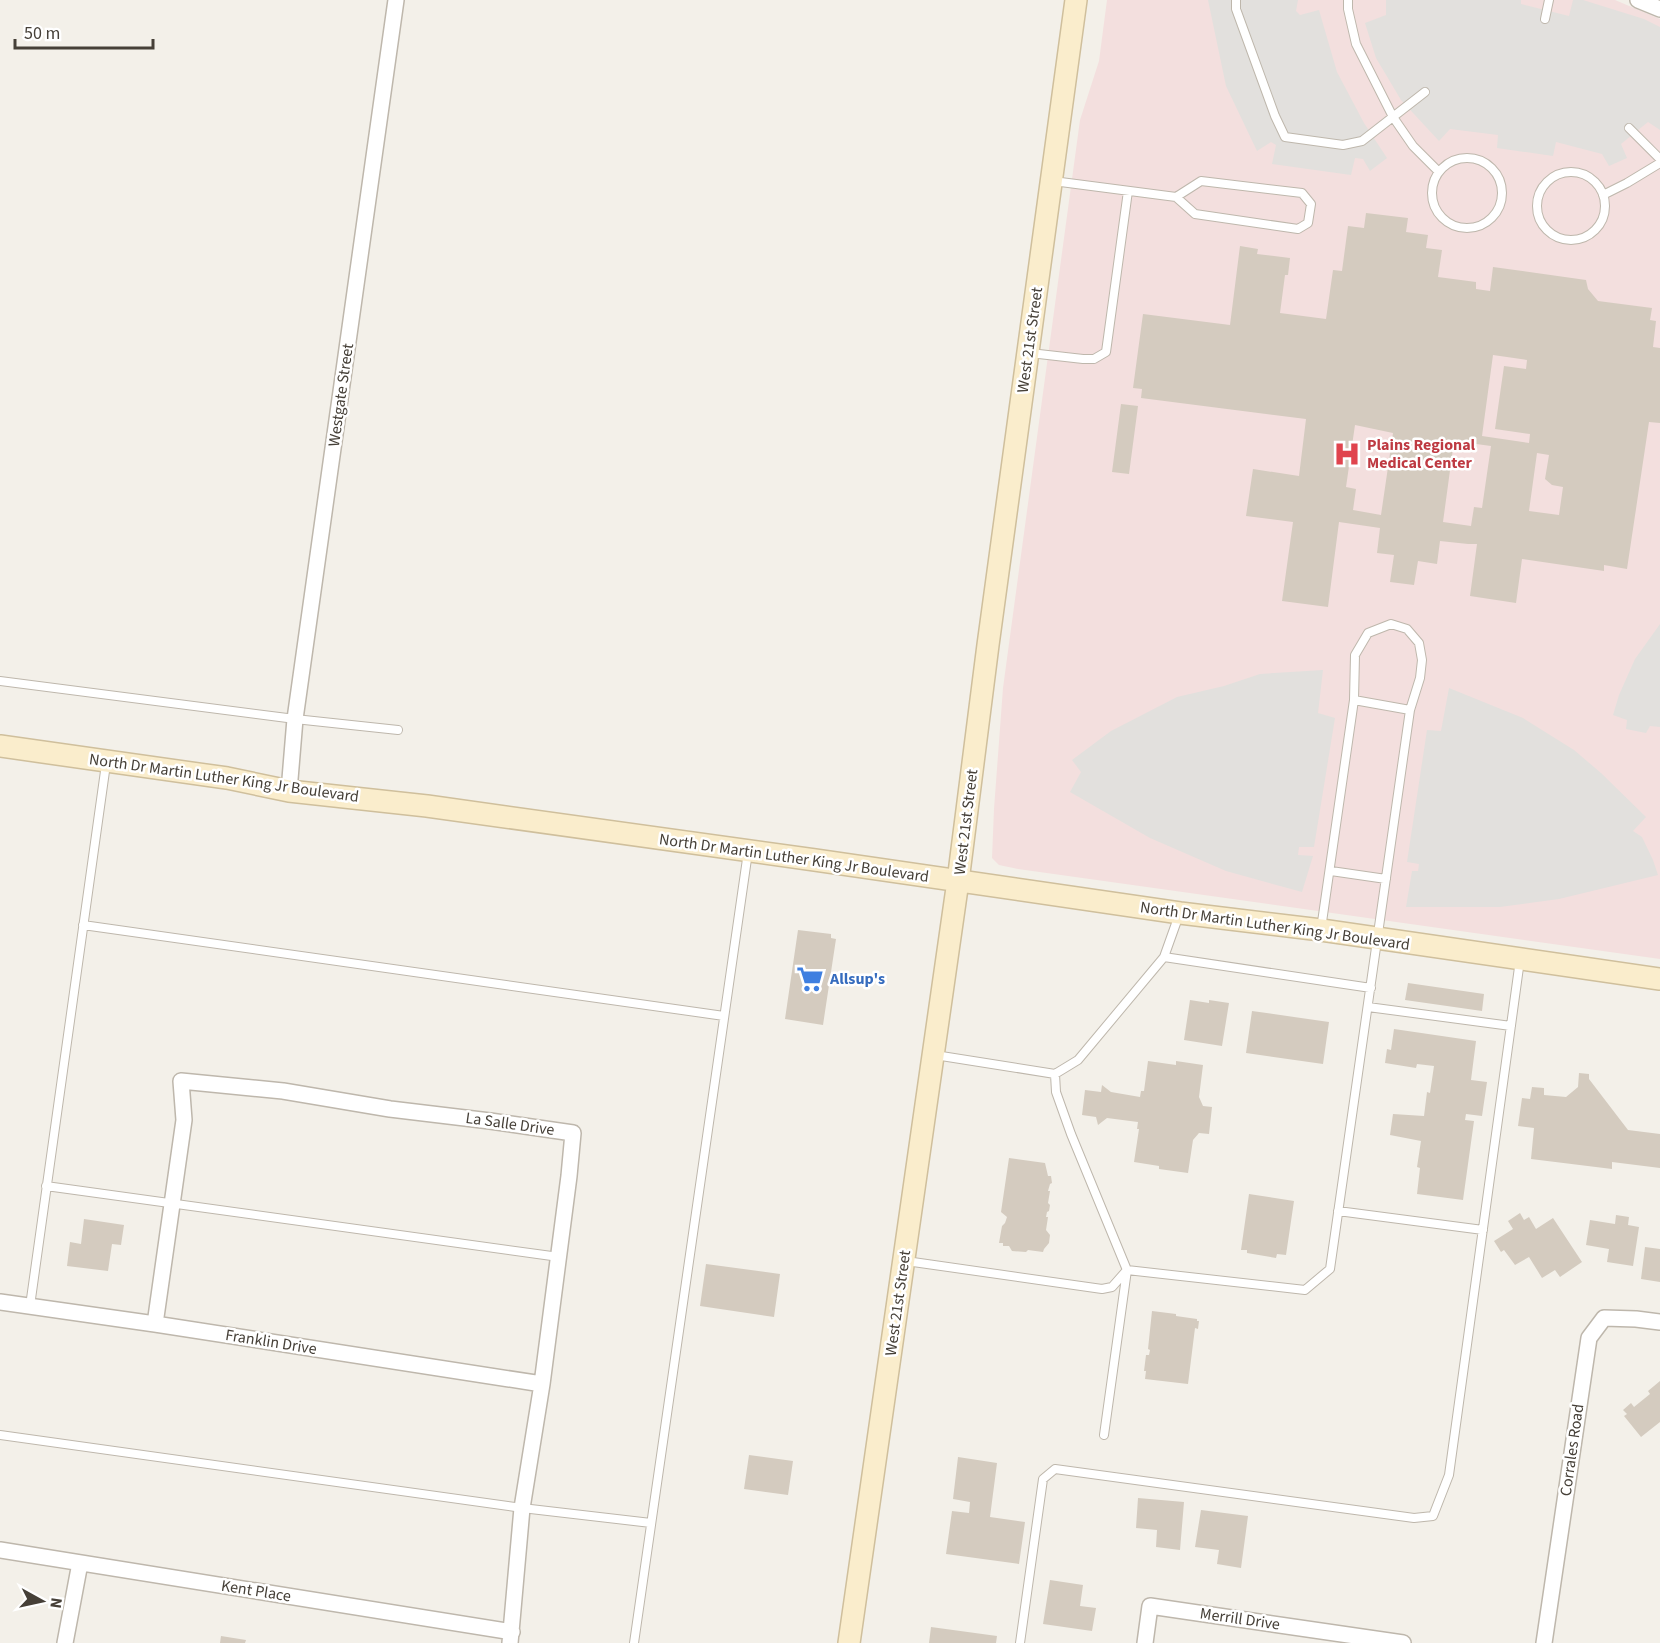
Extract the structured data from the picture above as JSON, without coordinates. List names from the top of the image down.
{
  "streets": {
    "street": [
      "West 21st Street",
      "Westgate Street",
      "North Dr Martin Luther King Jr Boulevard",
      "La Salle Drive",
      "Franklin Drive",
      "Corrales Road",
      "Kent Place",
      "Merrill Drive"
    ]
  },
  "crossings": [
    ["West 21st Street", "North Dr Martin Luther King Jr Boulevard"],
    ["Westgate Street", "North Dr Martin Luther King Jr Boulevard"],
    ["La Salle Drive", "Franklin Drive"],
    ["La Salle Drive", "Kent Place"]
  ],
  "places": {
    "hospital": ["Plains Regional Medical Center"],
    "supermarket": ["Allsup's"]
  },
  "scale_bar": "50 m",
  "north": "right"
}
